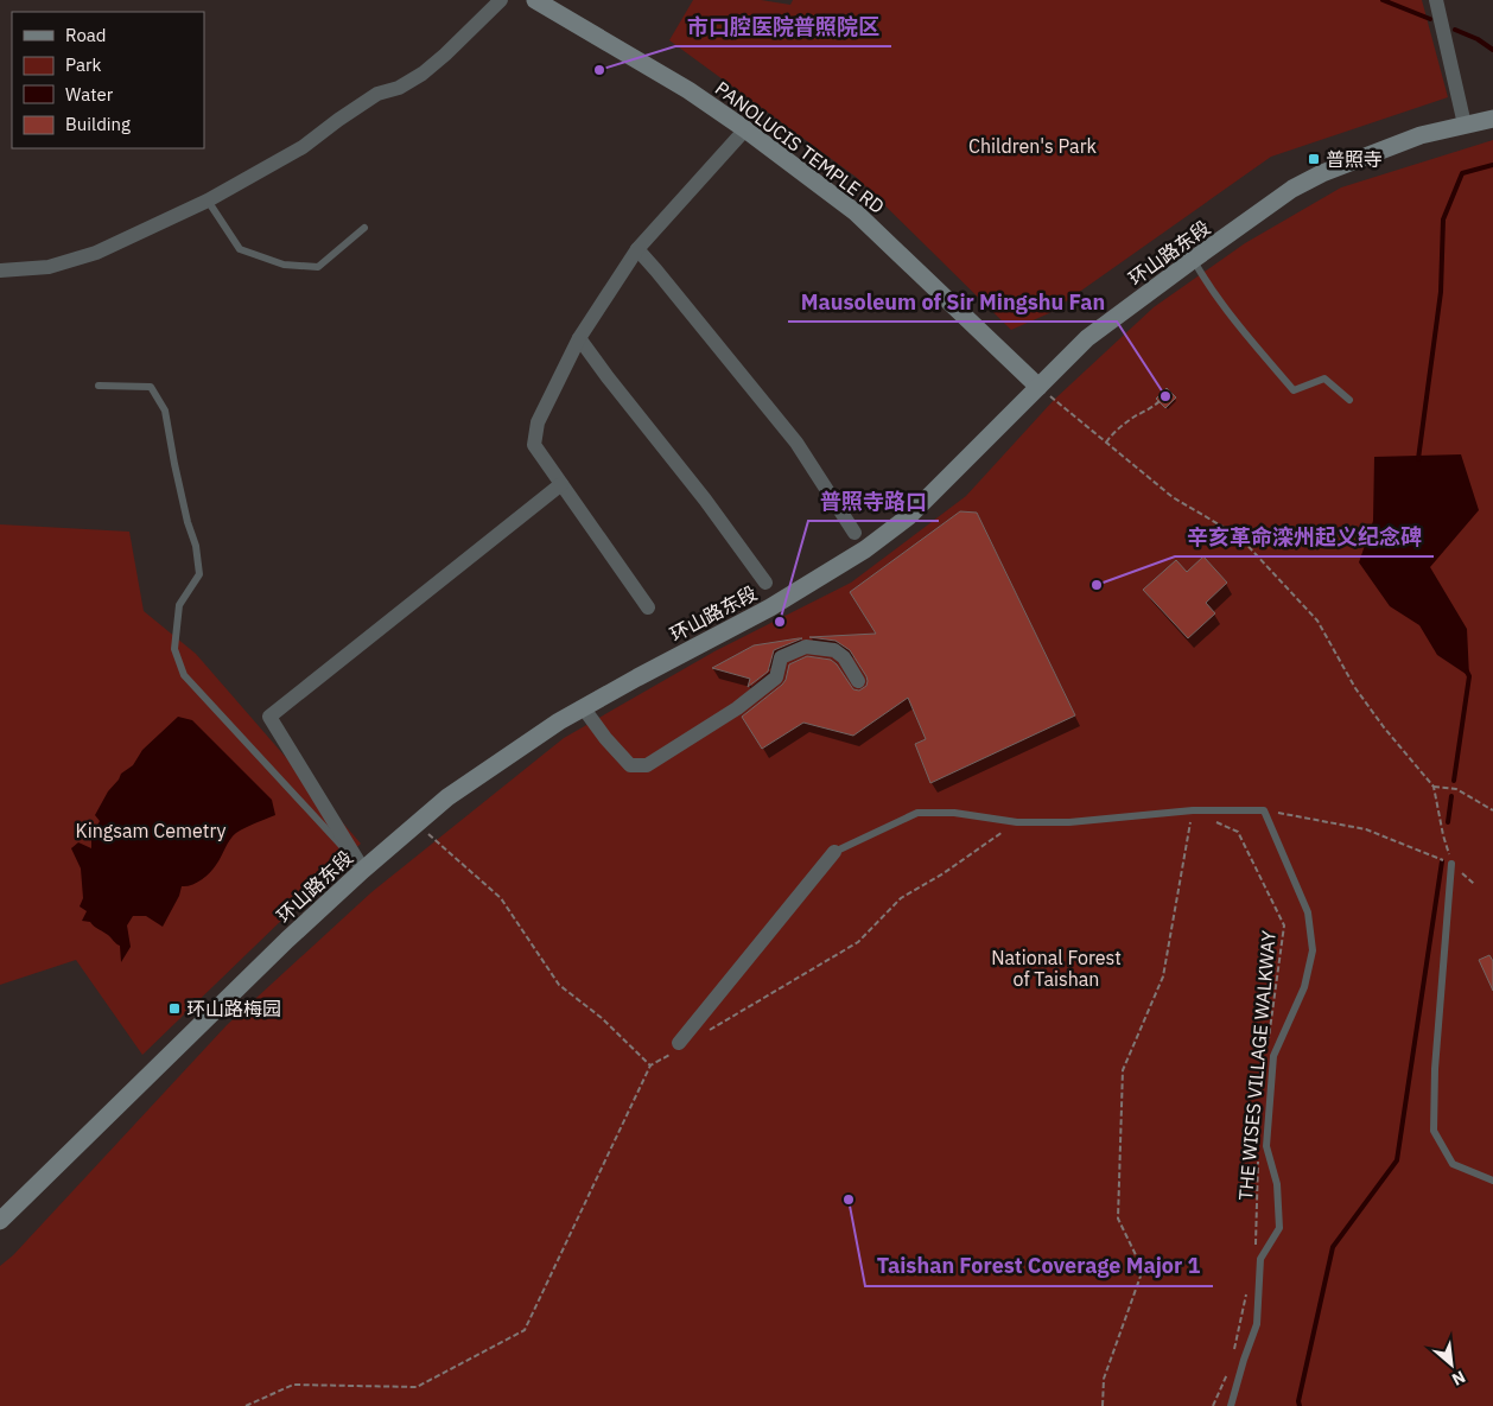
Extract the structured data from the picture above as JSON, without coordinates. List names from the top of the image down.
{
  "streets": {
    "main road": ["PANOLUCIS TEMPLE RD", "环山路东段"],
    "path": ["THE WISES VILLAGE WALKWAY"]
  },
  "crossings": [
    ["PANOLUCIS TEMPLE RD", "环山路东段"]
  ],
  "parks": ["Children's Park", "Kingsam Cemetry", "National Forest of Taishan"],
  "places": {
    "other": [
      "市口腔医院普照院区",
      "Mausoleum of Sir Mingshu Fan",
      "辛亥革命滦州起义纪念碑",
      "普照寺路口",
      "Taishan Forest Coverage Major 1"
    ],
    "transit": ["普照寺", "环山路梅园"]
  },
  "legend": [
    "Road",
    "Park",
    "Water",
    "Building"
  ],
  "north": "bottom right"
}
